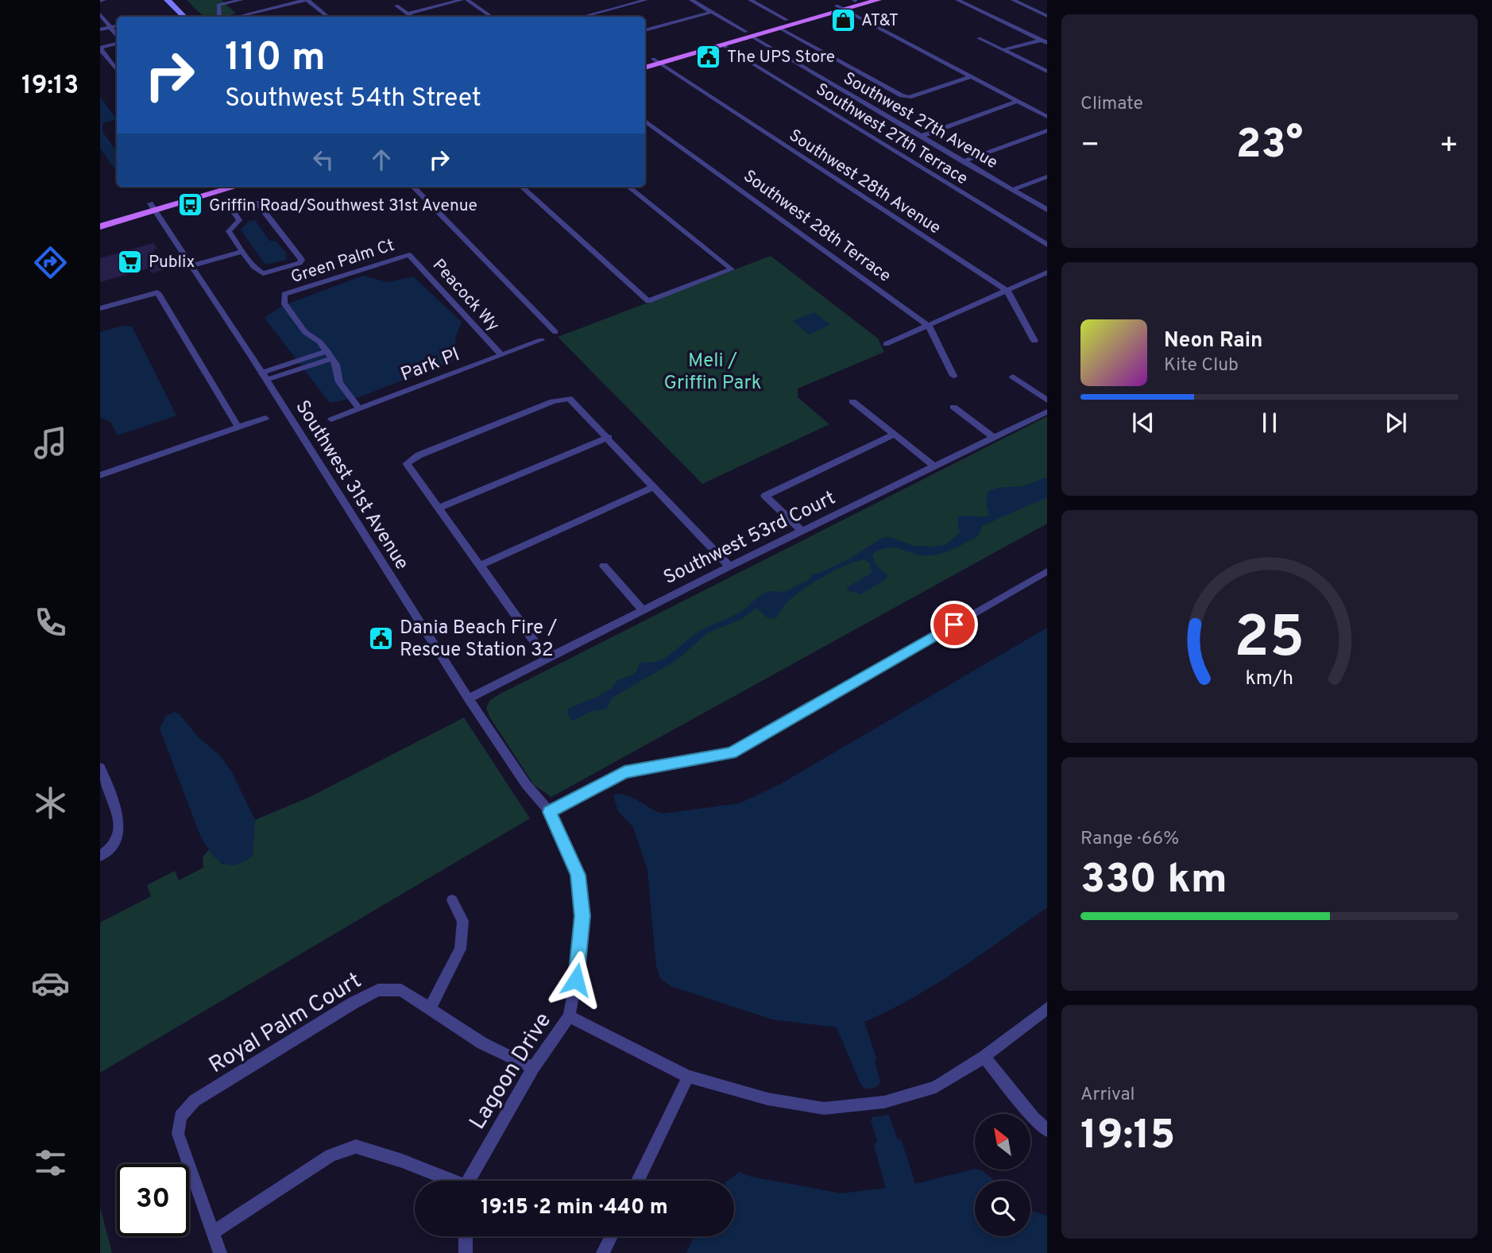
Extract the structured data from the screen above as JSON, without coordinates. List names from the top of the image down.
{
  "streets": {
    "street": [
      "Southwest 27th Avenue",
      "Southwest 27th Terrace",
      "Southwest 28th Avenue",
      "Southwest 28th Terrace",
      "Green Palm Ct",
      "Peacock Wy",
      "Park Pl",
      "Southwest 31st Avenue",
      "Southwest 53rd Court",
      "Royal Palm Court",
      "Lagoon Drive"
    ]
  },
  "crossings": [
    ["Green Palm Ct", "Peacock Wy"],
    ["Peacock Wy", "Park Pl"],
    ["Southwest 31st Avenue", "Southwest 53rd Court"],
    ["Southwest 31st Avenue", "Lagoon Drive"],
    ["Royal Palm Court", "Lagoon Drive"]
  ],
  "parks": ["Meli / Griffin Park"],
  "places": {
    "shop": ["AT&T"],
    "public building": ["The UPS Store", "Dania Beach Fire / Rescue Station 32"],
    "bus stop": ["Griffin Road/Southwest 31st Avenue"],
    "supermarket": ["Publix"]
  },
  "north": "top left",
  "page": {
    "tabs": "19:13",
    "tile": [
      "Climate",
      ["Range · 66%", "330 km"],
      ["Arrival", "19:15"]
    ],
    "turn": ["110 m", "Southwest 54th Street"],
    "heat": ["−", "23°", "+"],
    "song": ["Neon Rain", "Kite Club"],
    "limit": "30",
    "trip": "19:15 · 2 min · 440 m",
    "gauge": ["25", "km/h"]
  }
}
